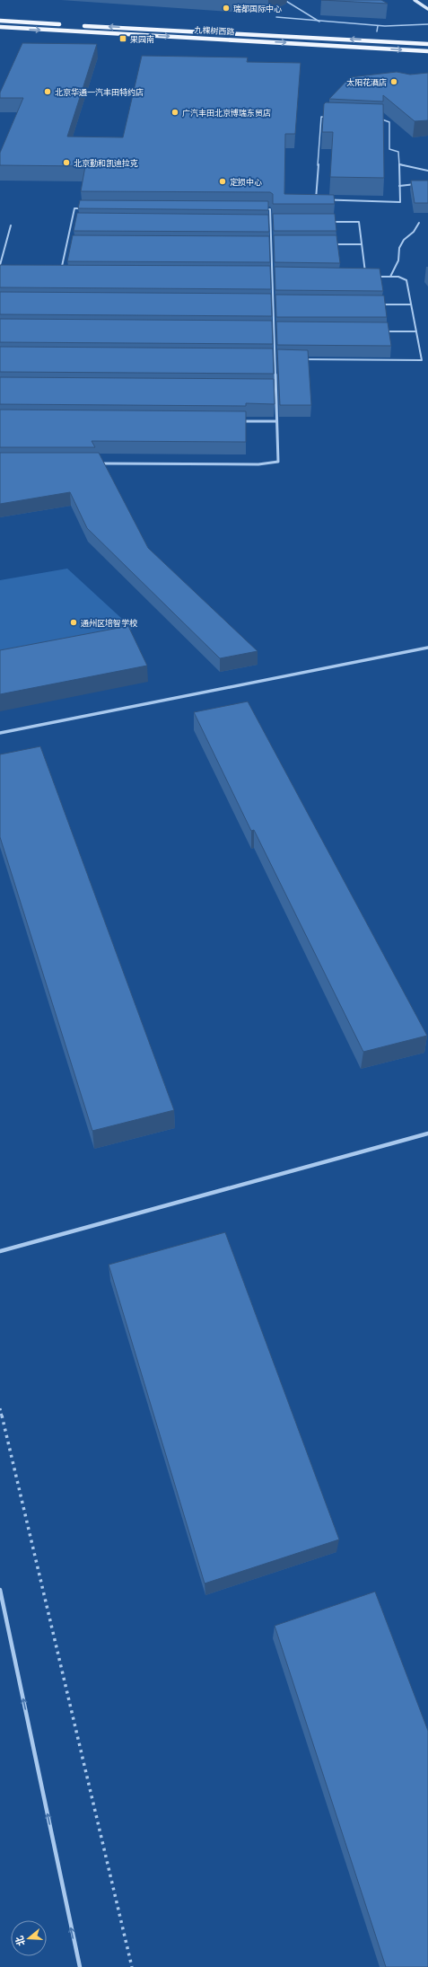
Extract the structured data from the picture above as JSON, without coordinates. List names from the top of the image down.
{
  "streets": {
    "main road": ["九棵树西路"]
  },
  "places": {
    "other": [
      "瑞都国际中心",
      "太阳花酒店",
      "北京华通一汽丰田特约店",
      "广汽丰田北京博瑞东贸店",
      "北京勤和凯迪拉克",
      "定损中心",
      "通州区培智学校"
    ],
    "transit": ["果园南"]
  },
  "north": "left"
}
